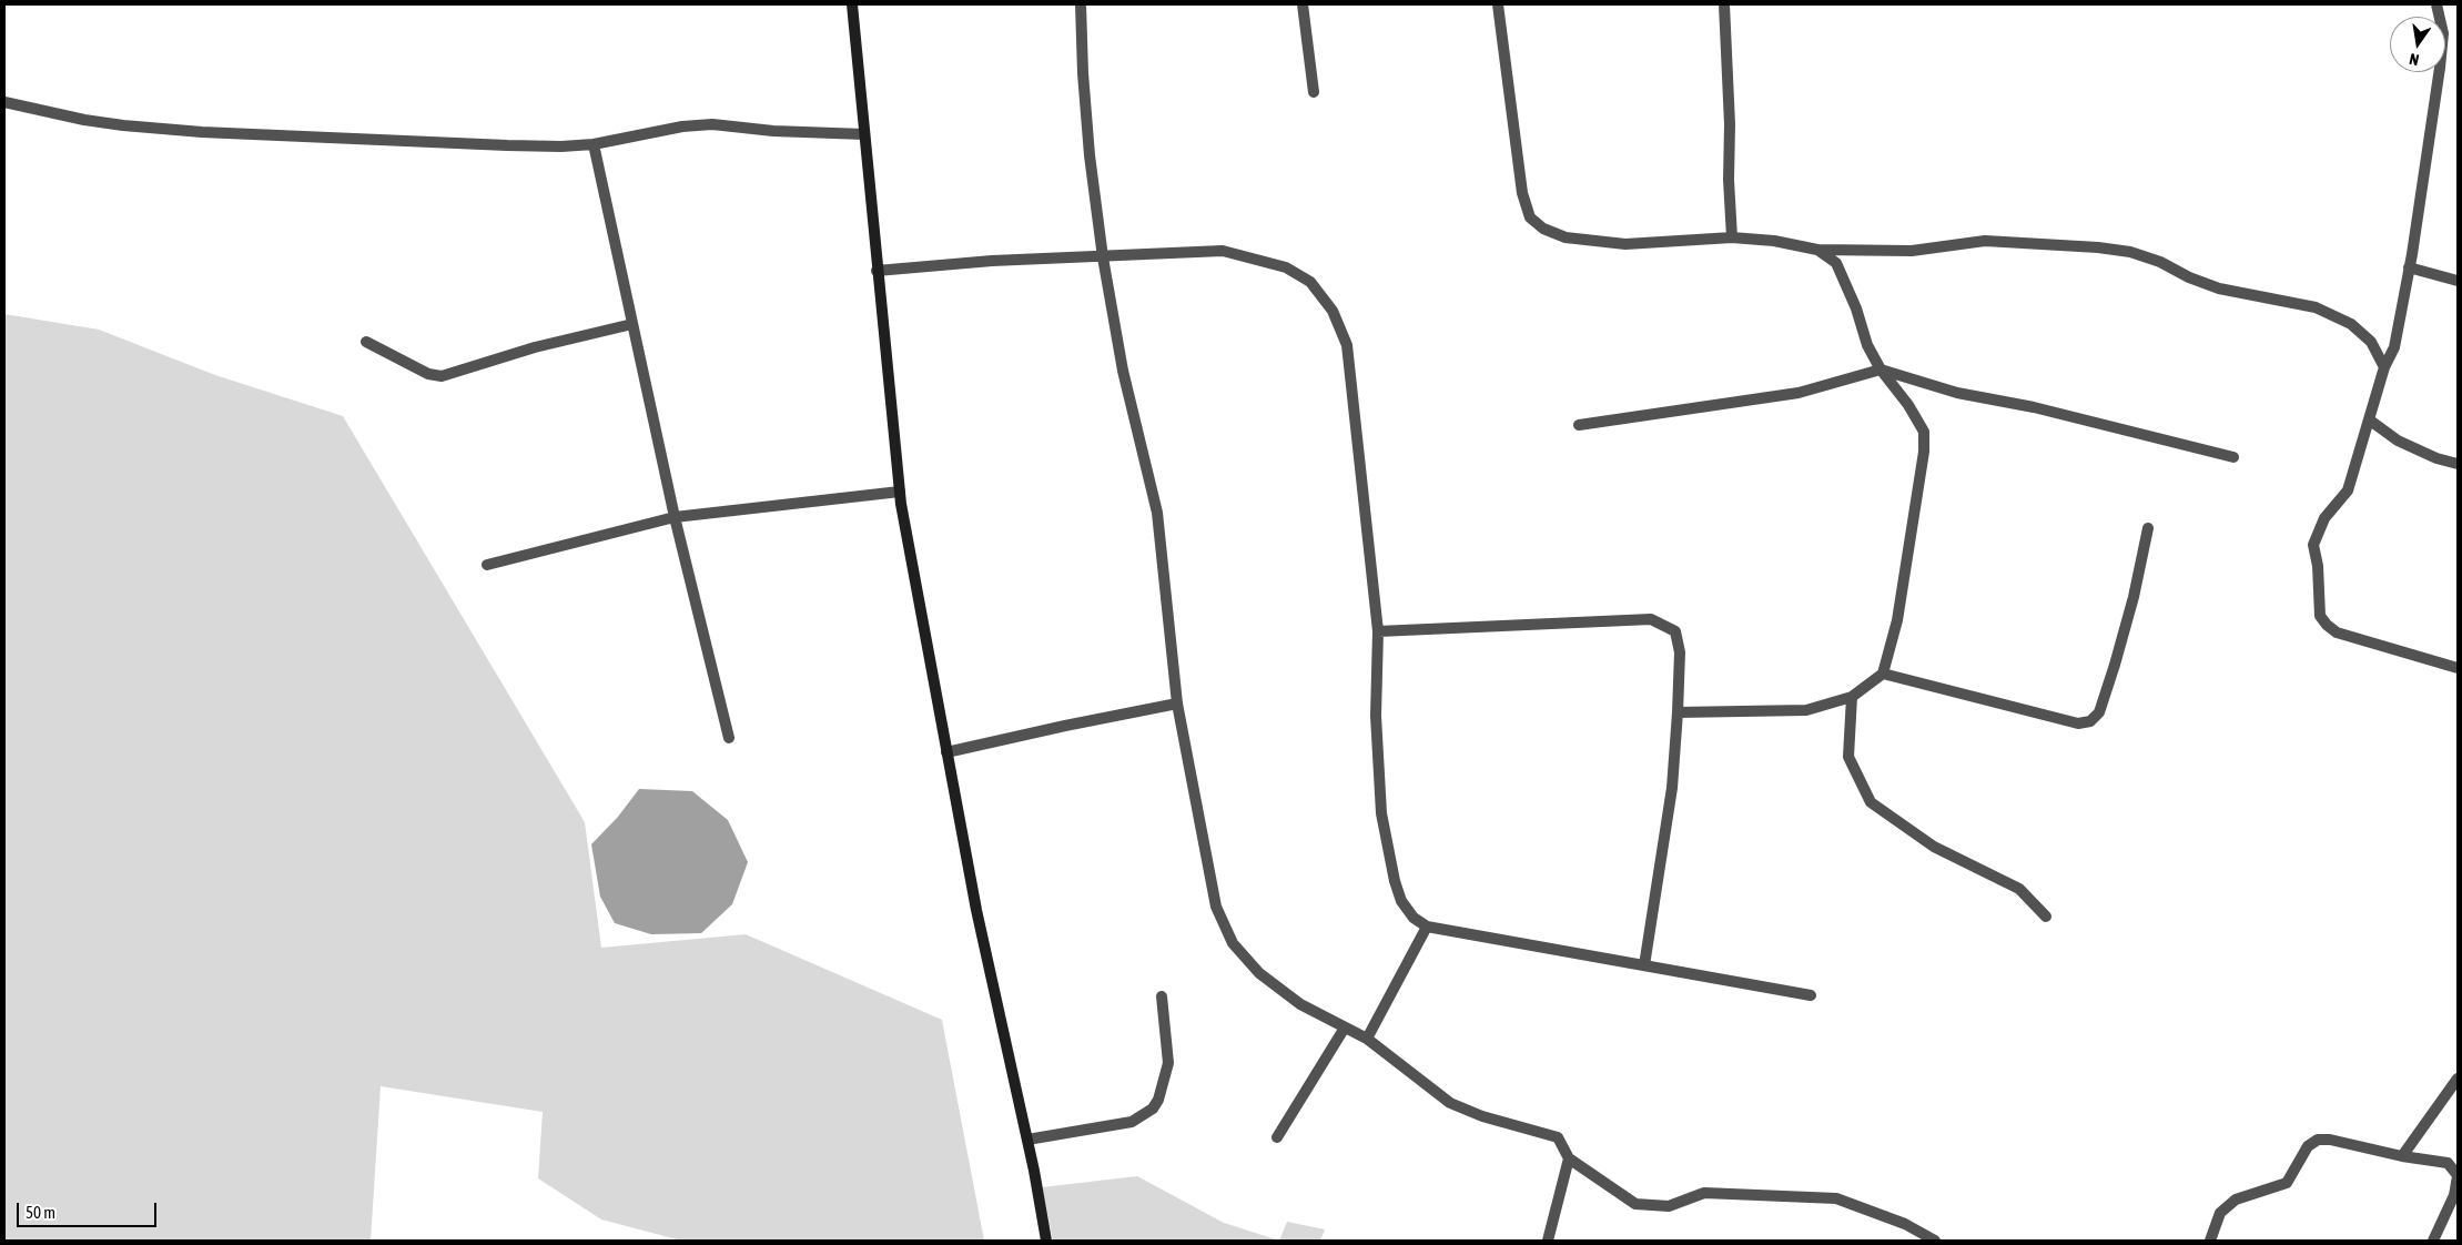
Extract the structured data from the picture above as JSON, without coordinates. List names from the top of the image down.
{
  "scale_bar": "50 m",
  "north": "bottom"
}
